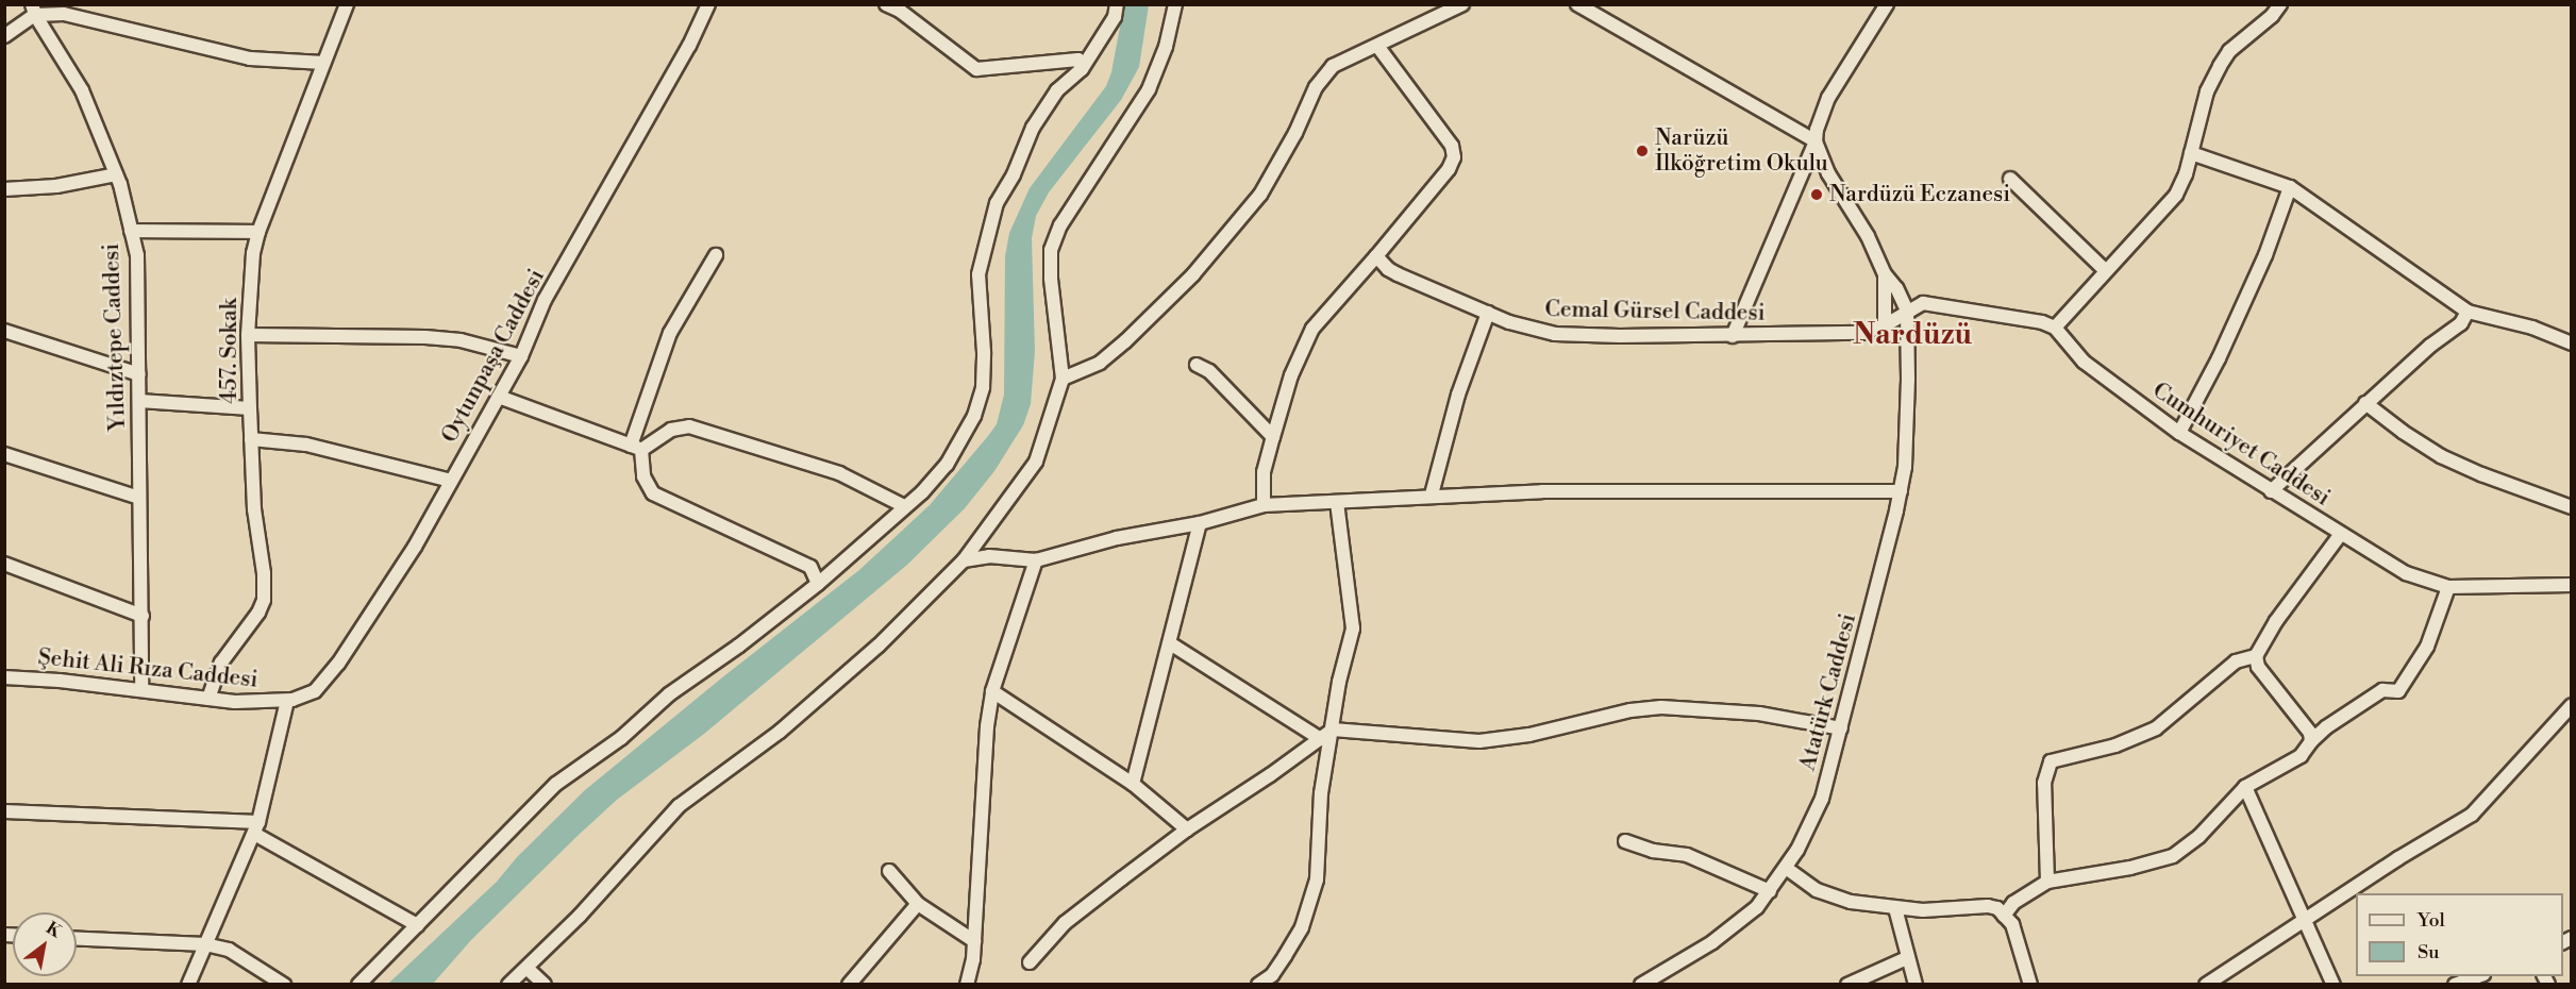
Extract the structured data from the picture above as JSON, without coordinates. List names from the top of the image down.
{
  "streets": {
    "street": [
      "Cemal Gürsel Caddesi",
      "Yıldıztepe Caddesi",
      "457. Sokak",
      "Oytunpaşa Caddesi",
      "Cumhuriyet Caddesi",
      "Şehit Ali Rıza Caddesi",
      "Atatürk Caddesi"
    ]
  },
  "crossings": [
    ["Cemal Gürsel Caddesi", "Atatürk Caddesi"],
    ["Yıldıztepe Caddesi", "Şehit Ali Rıza Caddesi"],
    ["457. Sokak", "Şehit Ali Rıza Caddesi"],
    ["Oytunpaşa Caddesi", "Şehit Ali Rıza Caddesi"]
  ],
  "districts": ["Nardüzü"],
  "places": ["Narüzü İlköğretim Okulu", "Nardüzü Eczanesi"],
  "legend": ["Yol", "Su"],
  "north": "top right"
}
